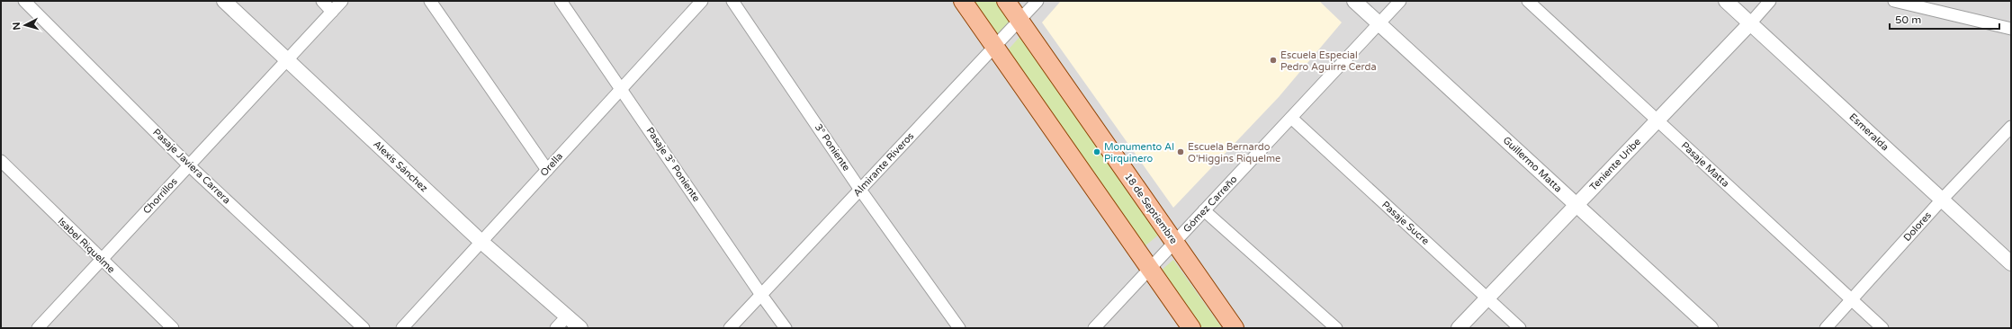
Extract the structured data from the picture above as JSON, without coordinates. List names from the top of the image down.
{
  "streets": {
    "main road": ["18 de Septiembre"],
    "street": [
      "Esmeralda",
      "3° Poniente",
      "Orella",
      "Pasaje 3° Poniente",
      "Almirante Riveros",
      "Guillermo Matta",
      "Teniente Uribe",
      "Pasaje Matta",
      "Pasaje Javiera Carrera",
      "Alexis Sánchez",
      "Chorrillos",
      "Gómez Carreño",
      "Pasaje Sucre",
      "Dolores",
      "Isabel Riquelme"
    ]
  },
  "crossings": [
    ["Esmeralda", "Teniente Uribe"],
    ["Esmeralda", "Dolores"],
    ["3° Poniente", "Almirante Riveros"],
    ["Orella", "Pasaje 3° Poniente"],
    ["Orella", "Alexis Sánchez"],
    ["Pasaje 3° Poniente", "Almirante Riveros"],
    ["Almirante Riveros", "18 de Septiembre"],
    ["Guillermo Matta", "Teniente Uribe"],
    ["Guillermo Matta", "Gómez Carreño"],
    ["Teniente Uribe", "Pasaje Matta"],
    ["Teniente Uribe", "Pasaje Sucre"],
    ["Pasaje Matta", "Dolores"],
    ["Pasaje Javiera Carrera", "Chorrillos"],
    ["Alexis Sánchez", "Chorrillos"],
    ["Chorrillos", "Isabel Riquelme"],
    ["Gómez Carreño", "18 de Septiembre"],
    ["Gómez Carreño", "Pasaje Sucre"]
  ],
  "places": ["Escuela Especial Pedro Aguirre Cerda", "Monumento Al Pirquinero", "Escuela Bernardo O'Higgins Riquelme"],
  "scale_bar": "50 m",
  "north": "left"
}
